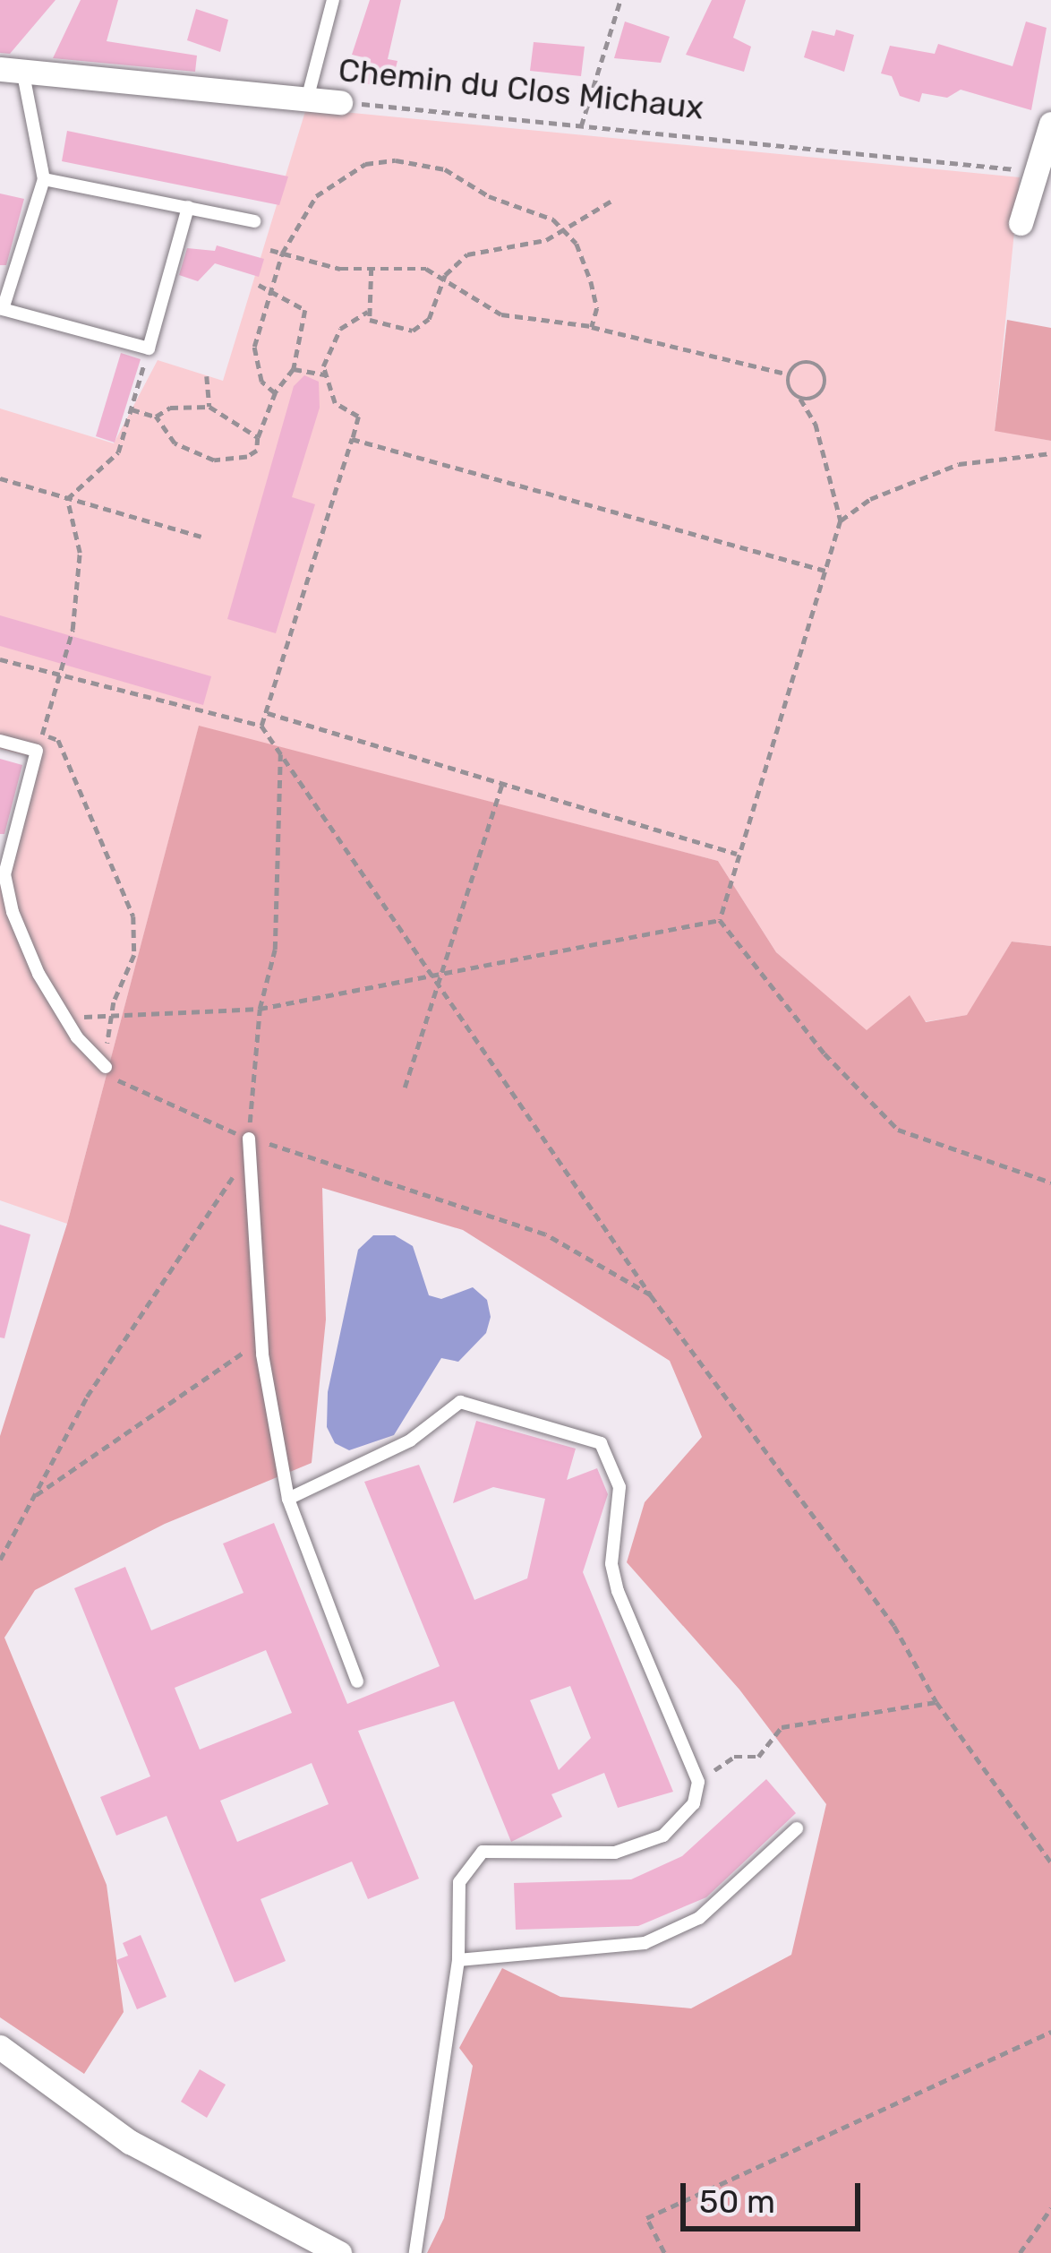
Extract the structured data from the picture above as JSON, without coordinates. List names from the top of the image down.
{
  "streets": {
    "street": ["Chemin du Clos Michaux"]
  },
  "scale_bar": "50 m"
}
